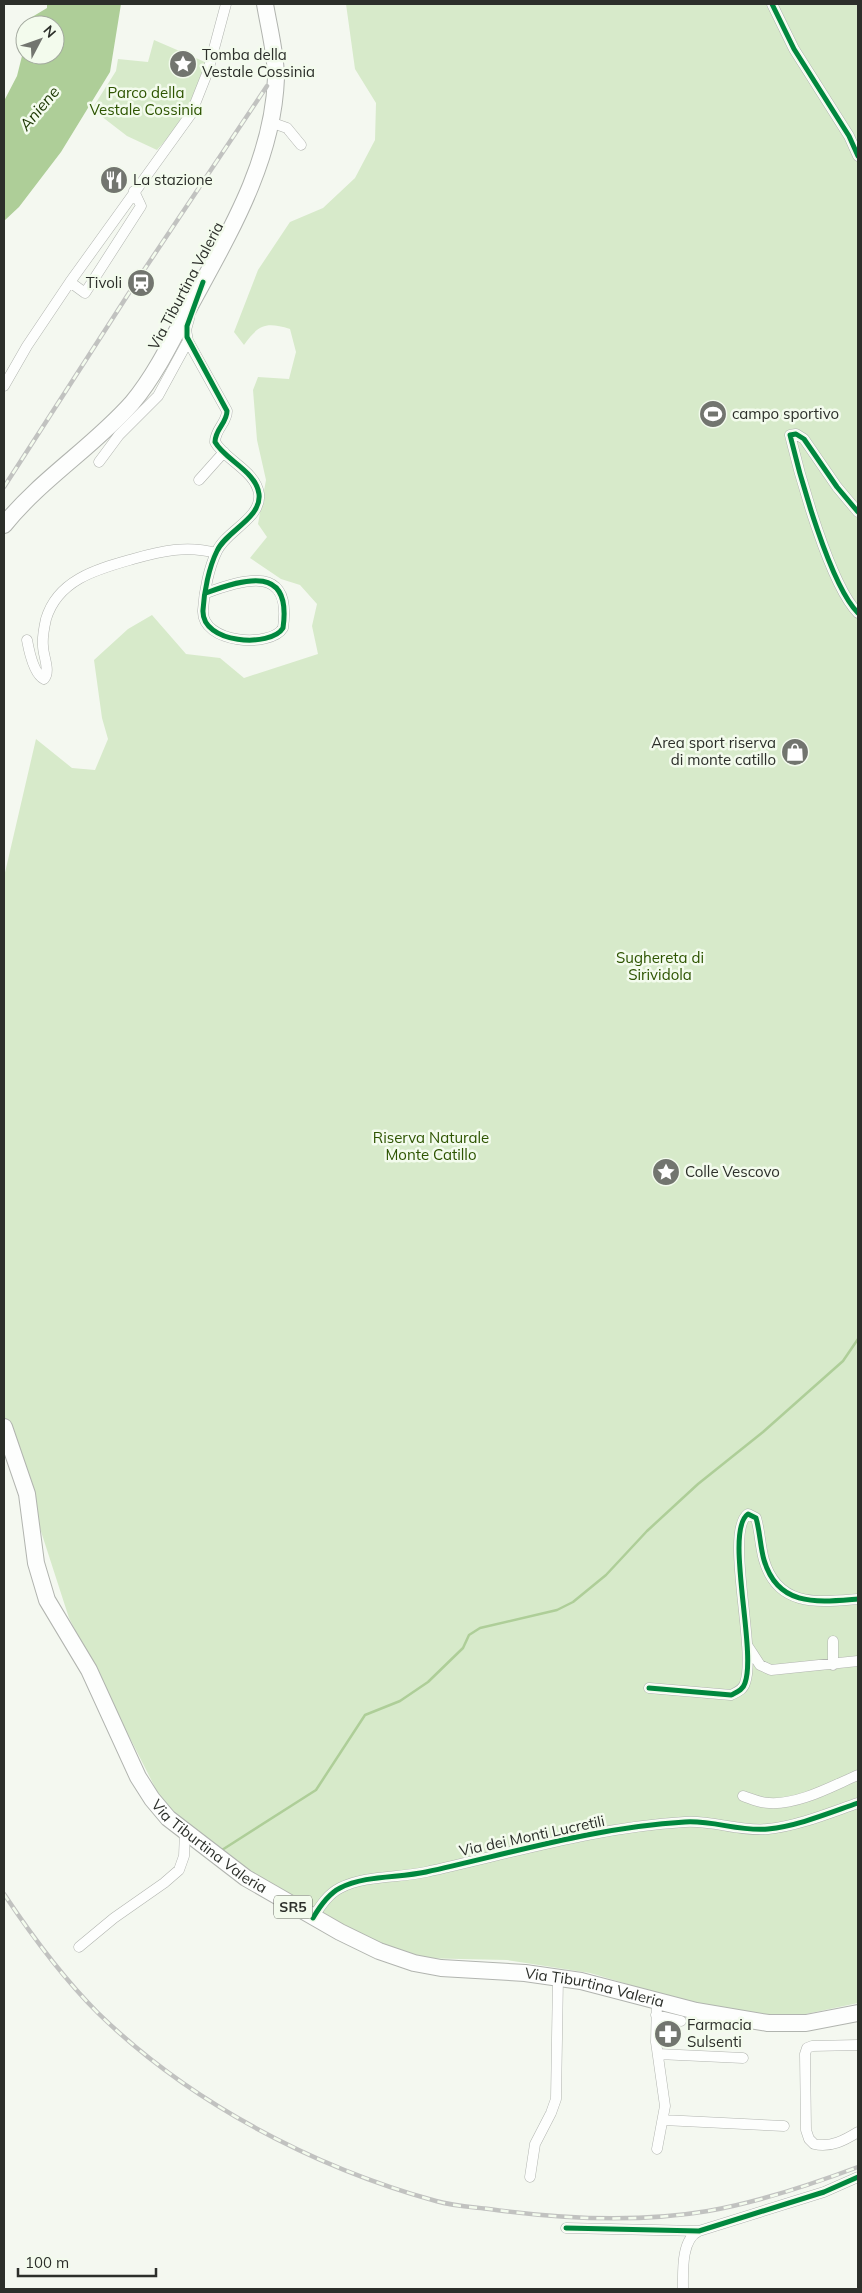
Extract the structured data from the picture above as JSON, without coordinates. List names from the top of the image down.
{
  "streets": {
    "main road": ["Via Tiburtina Valeria", "SR5"],
    "street": ["Via dei Monti Lucretili"]
  },
  "crossings": [
    ["Via Tiburtina Valeria", "Via dei Monti Lucretili"]
  ],
  "water": ["Aniene"],
  "parks": ["Parco della Vestale Cossinia", "Sughereta di Sirividola", "Riserva Naturale Monte Catillo"],
  "places": {
    "place": ["Tomba della Vestale Cossinia", "Colle Vescovo"],
    "restaurant": ["La stazione"],
    "station": ["Tivoli"],
    "sports": ["campo sportivo"],
    "shop": ["Area sport riserva di monte catillo"],
    "pharmacy": ["Farmacia Sulsenti"]
  },
  "scale_bar": "100 m",
  "north": "top right"
}
